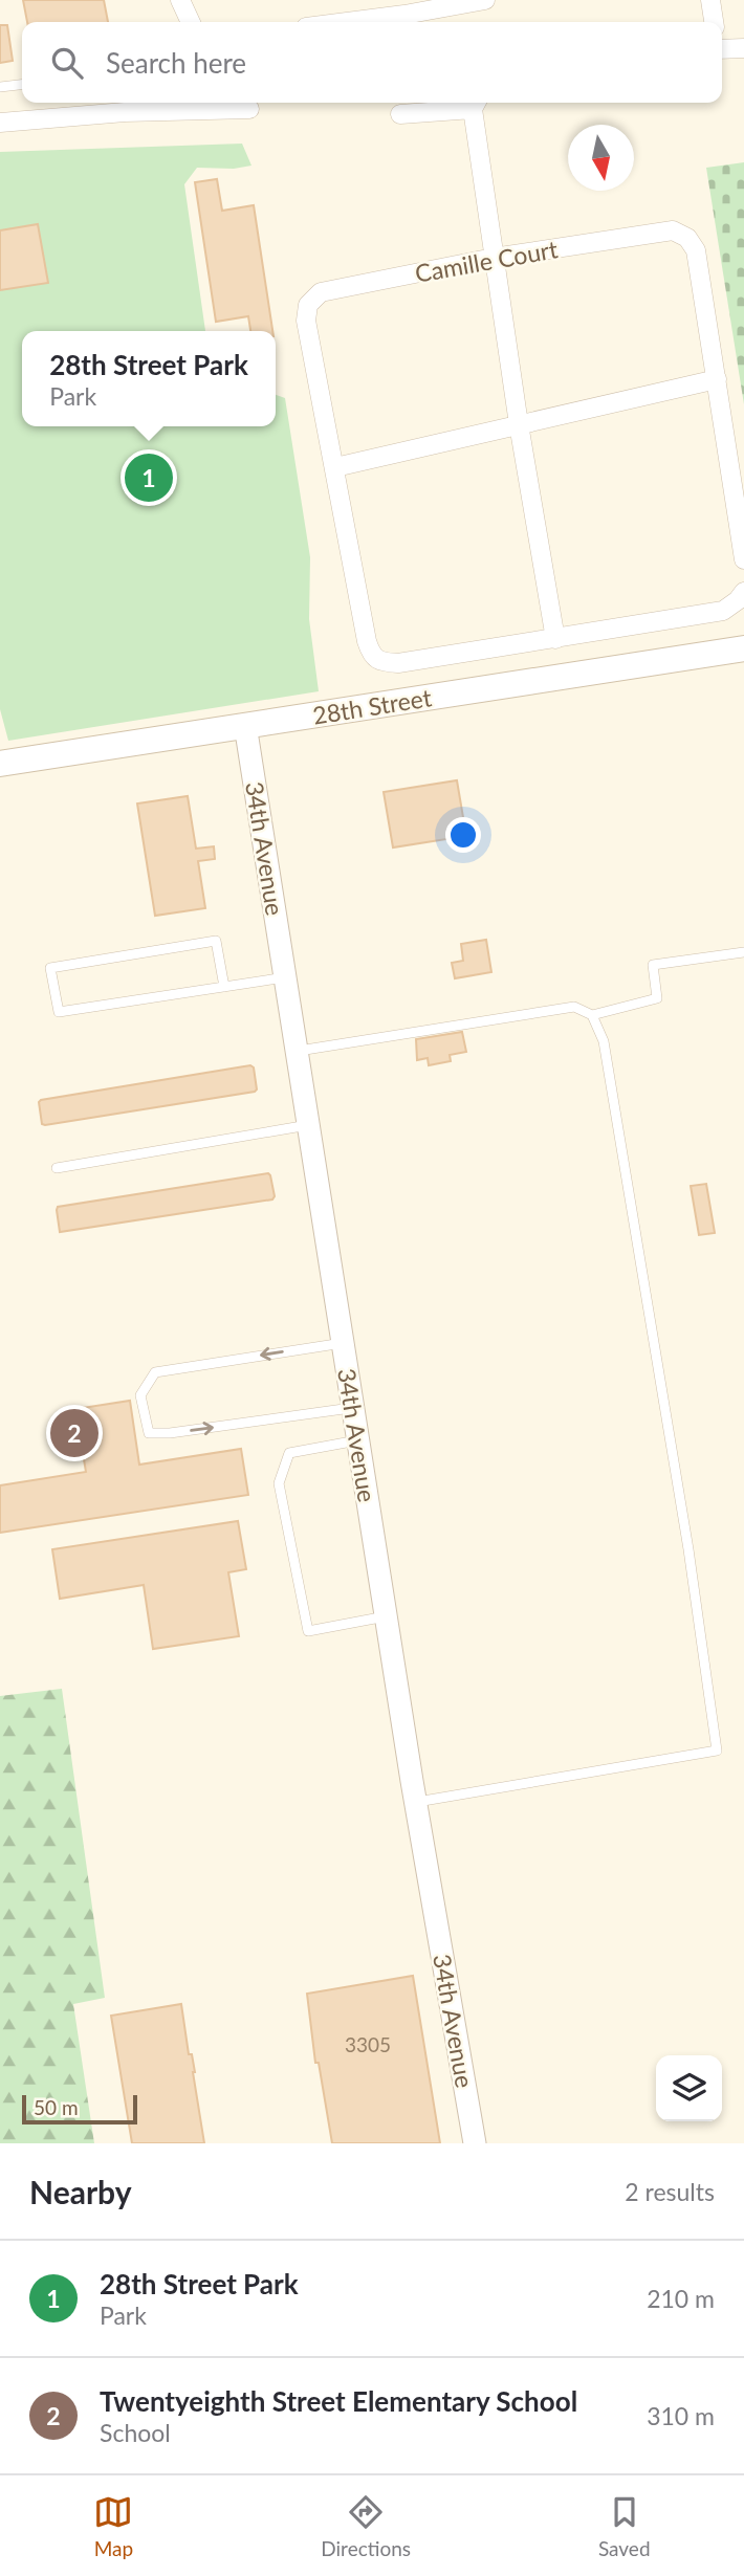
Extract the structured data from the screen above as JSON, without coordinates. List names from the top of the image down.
{
  "streets": {
    "main road": ["28th Street"],
    "street": ["Camille Court", "34th Avenue"]
  },
  "crossings": [
    ["28th Street", "34th Avenue"]
  ],
  "house_numbers": ["3305"],
  "scale_bar": "50 m",
  "north": "bottom",
  "page": {
    "search": "Search here",
    "popup": ["28th Street Park", "Park"],
    "pins": ["1", "2"],
    "scale": "50 m",
    "heading": ["Nearby", "2 results"],
    "list": [
      {
        "mark": "1",
        "name": "28th Street Park",
        "note": "Park",
        "value": "210 m"
      },
      {
        "mark": "2",
        "name": "Twentyeighth Street Elementary School",
        "note": "School",
        "value": "310 m"
      }
    ],
    "nav": ["Map", "Directions", "Saved"]
  }
}
